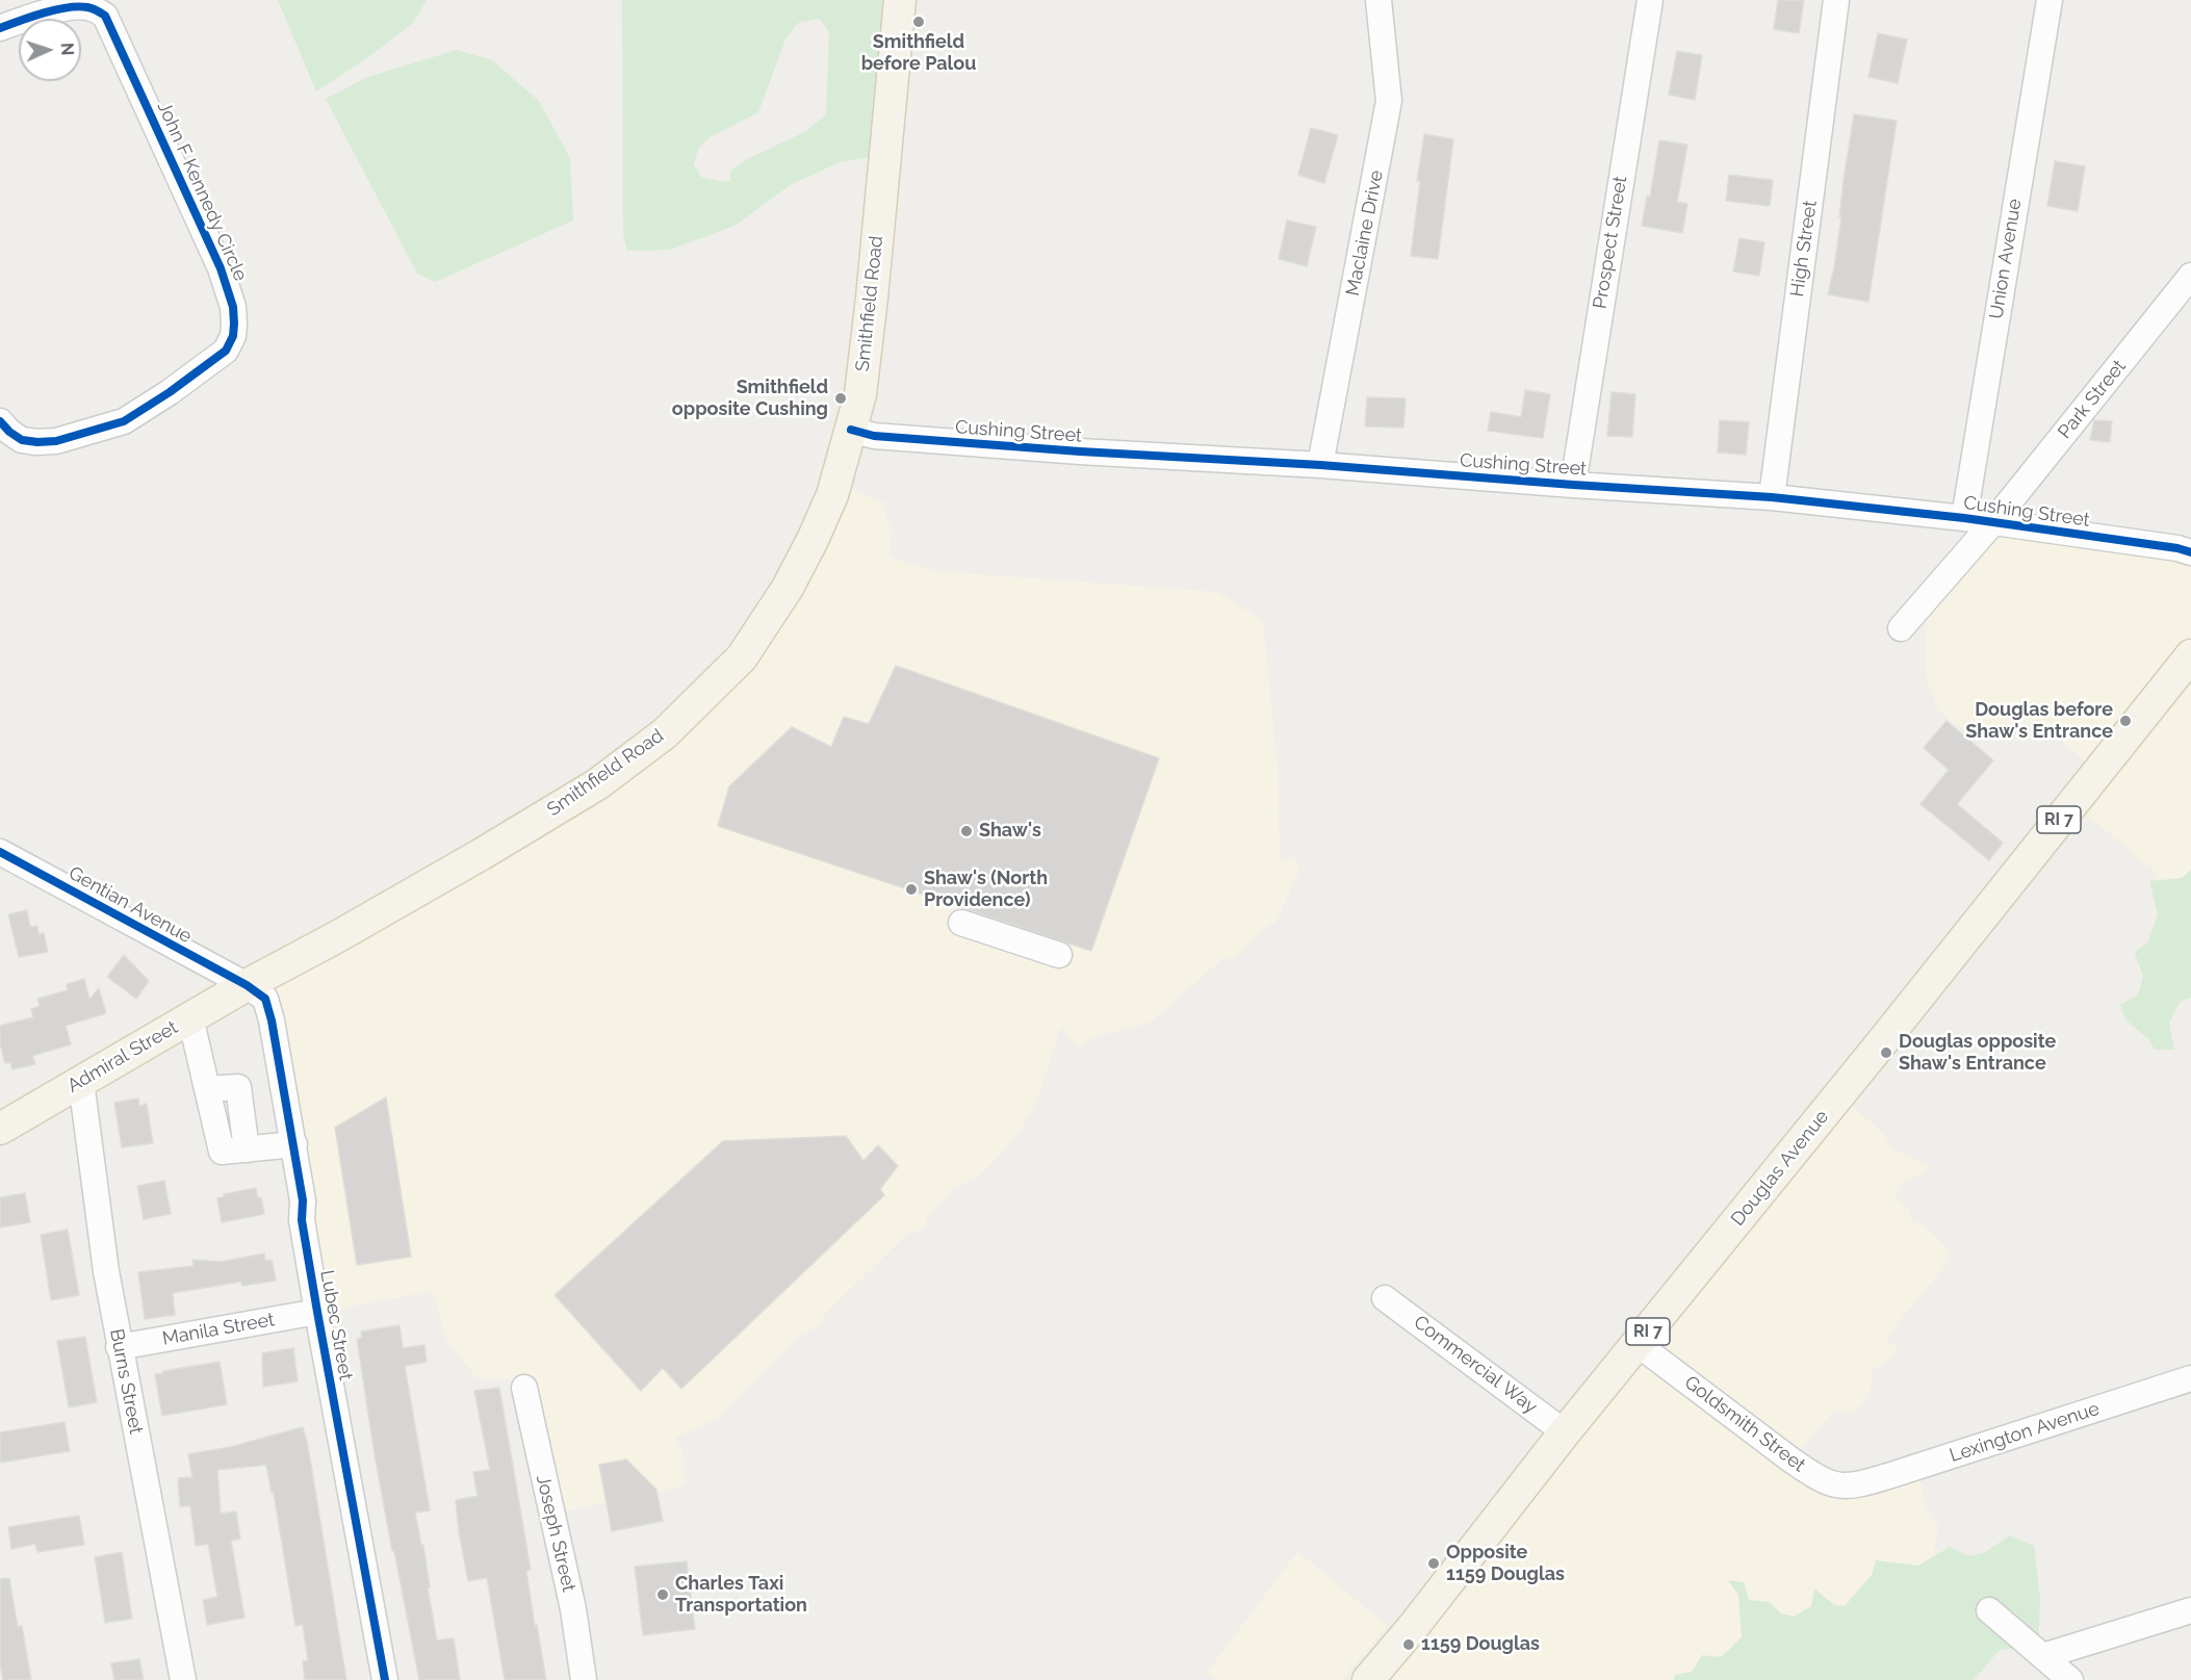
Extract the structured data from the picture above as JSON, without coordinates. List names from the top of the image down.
{
  "streets": {
    "main road": [
      "Smithfield Road",
      "RI 7",
      "Admiral Street",
      "Douglas Avenue"
    ],
    "street": [
      "John F Kennedy Circle",
      "Maclaine Drive",
      "Prospect Street",
      "High Street",
      "Union Avenue",
      "Park Street",
      "Cushing Street",
      "Gentian Avenue",
      "Lubec Street",
      "Manila Street",
      "Commercial Way",
      "Burns Street",
      "Goldsmith Street",
      "Lexington Avenue",
      "Joseph Street"
    ]
  },
  "crossings": [
    ["Maclaine Drive", "Cushing Street"],
    ["Prospect Street", "Cushing Street"],
    ["High Street", "Cushing Street"],
    ["Union Avenue", "Cushing Street"],
    ["Smithfield Road", "Cushing Street"],
    ["Smithfield Road", "Gentian Avenue"],
    ["Smithfield Road", "Admiral Street"],
    ["Smithfield Road", "Lubec Street"],
    ["Park Street", "Cushing Street"],
    ["Gentian Avenue", "Admiral Street"],
    ["Gentian Avenue", "Lubec Street"],
    ["Admiral Street", "Lubec Street"],
    ["Admiral Street", "Burns Street"],
    ["Douglas Avenue", "Commercial Way"],
    ["Douglas Avenue", "Goldsmith Street"],
    ["Lubec Street", "Manila Street"],
    ["Manila Street", "Burns Street"],
    ["Goldsmith Street", "Lexington Avenue"]
  ],
  "places": [
    "Smithfield before Palou",
    "Smithfield opposite Cushing",
    "Douglas before Shaw's Entrance",
    "Shaw's",
    "Shaw's (North Providence)",
    "Douglas opposite Shaw's Entrance",
    "Opposite 1159 Douglas",
    "Charles Taxi Transportation",
    "1159 Douglas"
  ],
  "north": "right"
}
